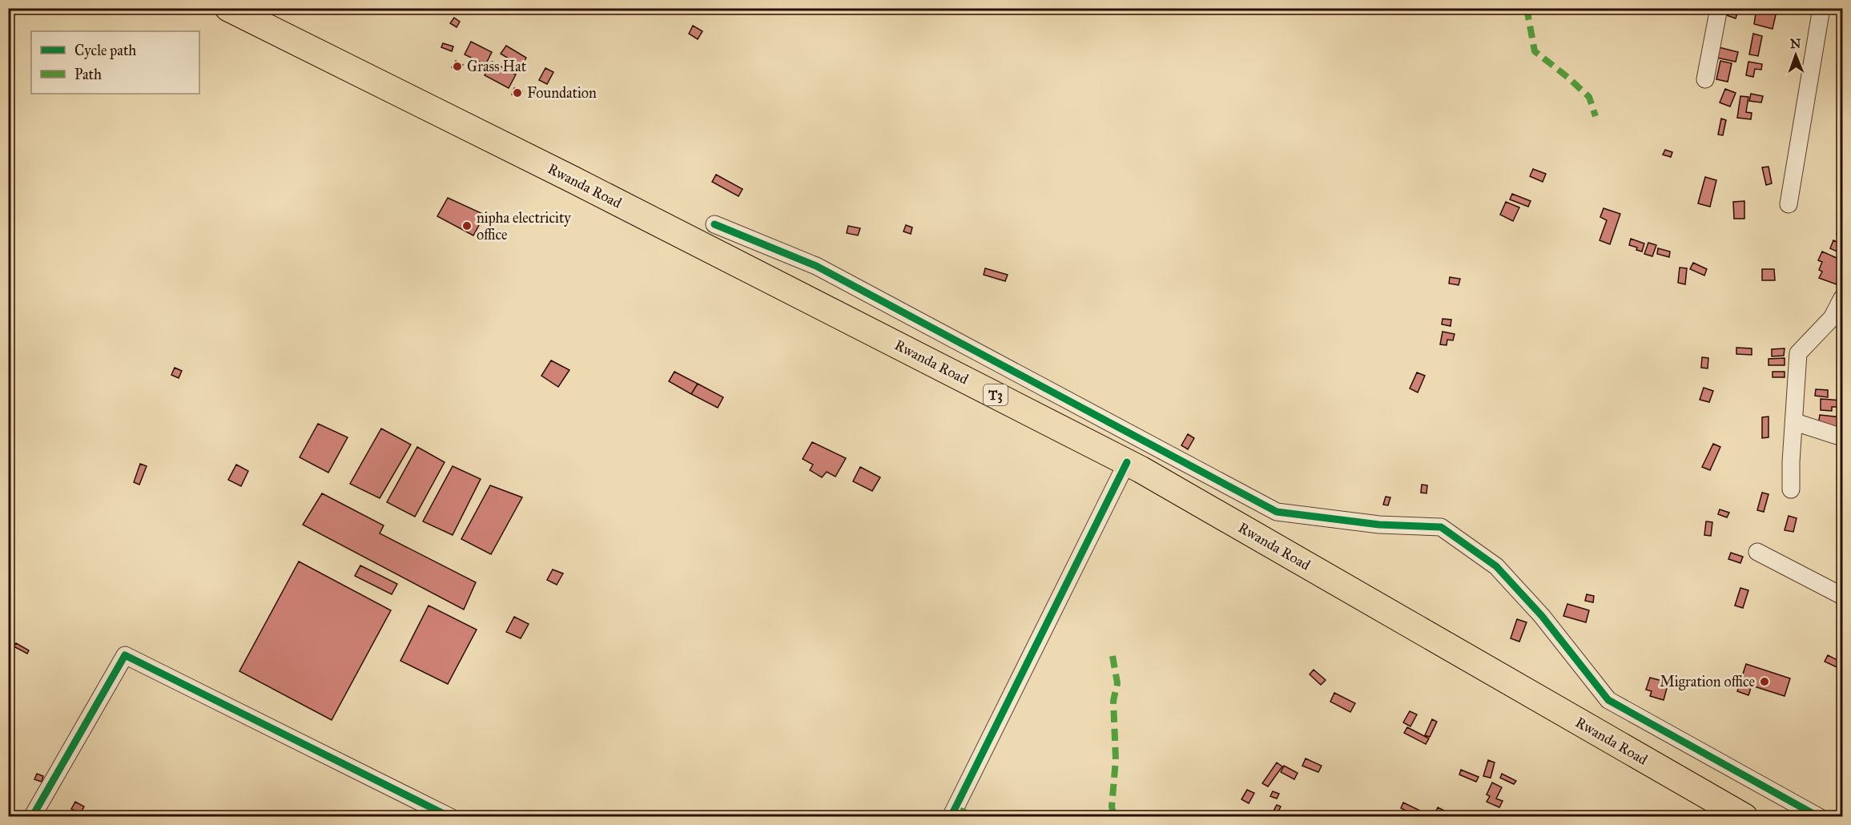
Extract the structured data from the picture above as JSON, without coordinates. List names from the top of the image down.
{
  "streets": {
    "highway": ["Rwanda Road", "T3"]
  },
  "places": [
    "Grass Hat",
    "Foundation",
    "nipha electricity office",
    "Migration office"
  ],
  "legend": ["Cycle path", "Path"],
  "north": "top"
}
